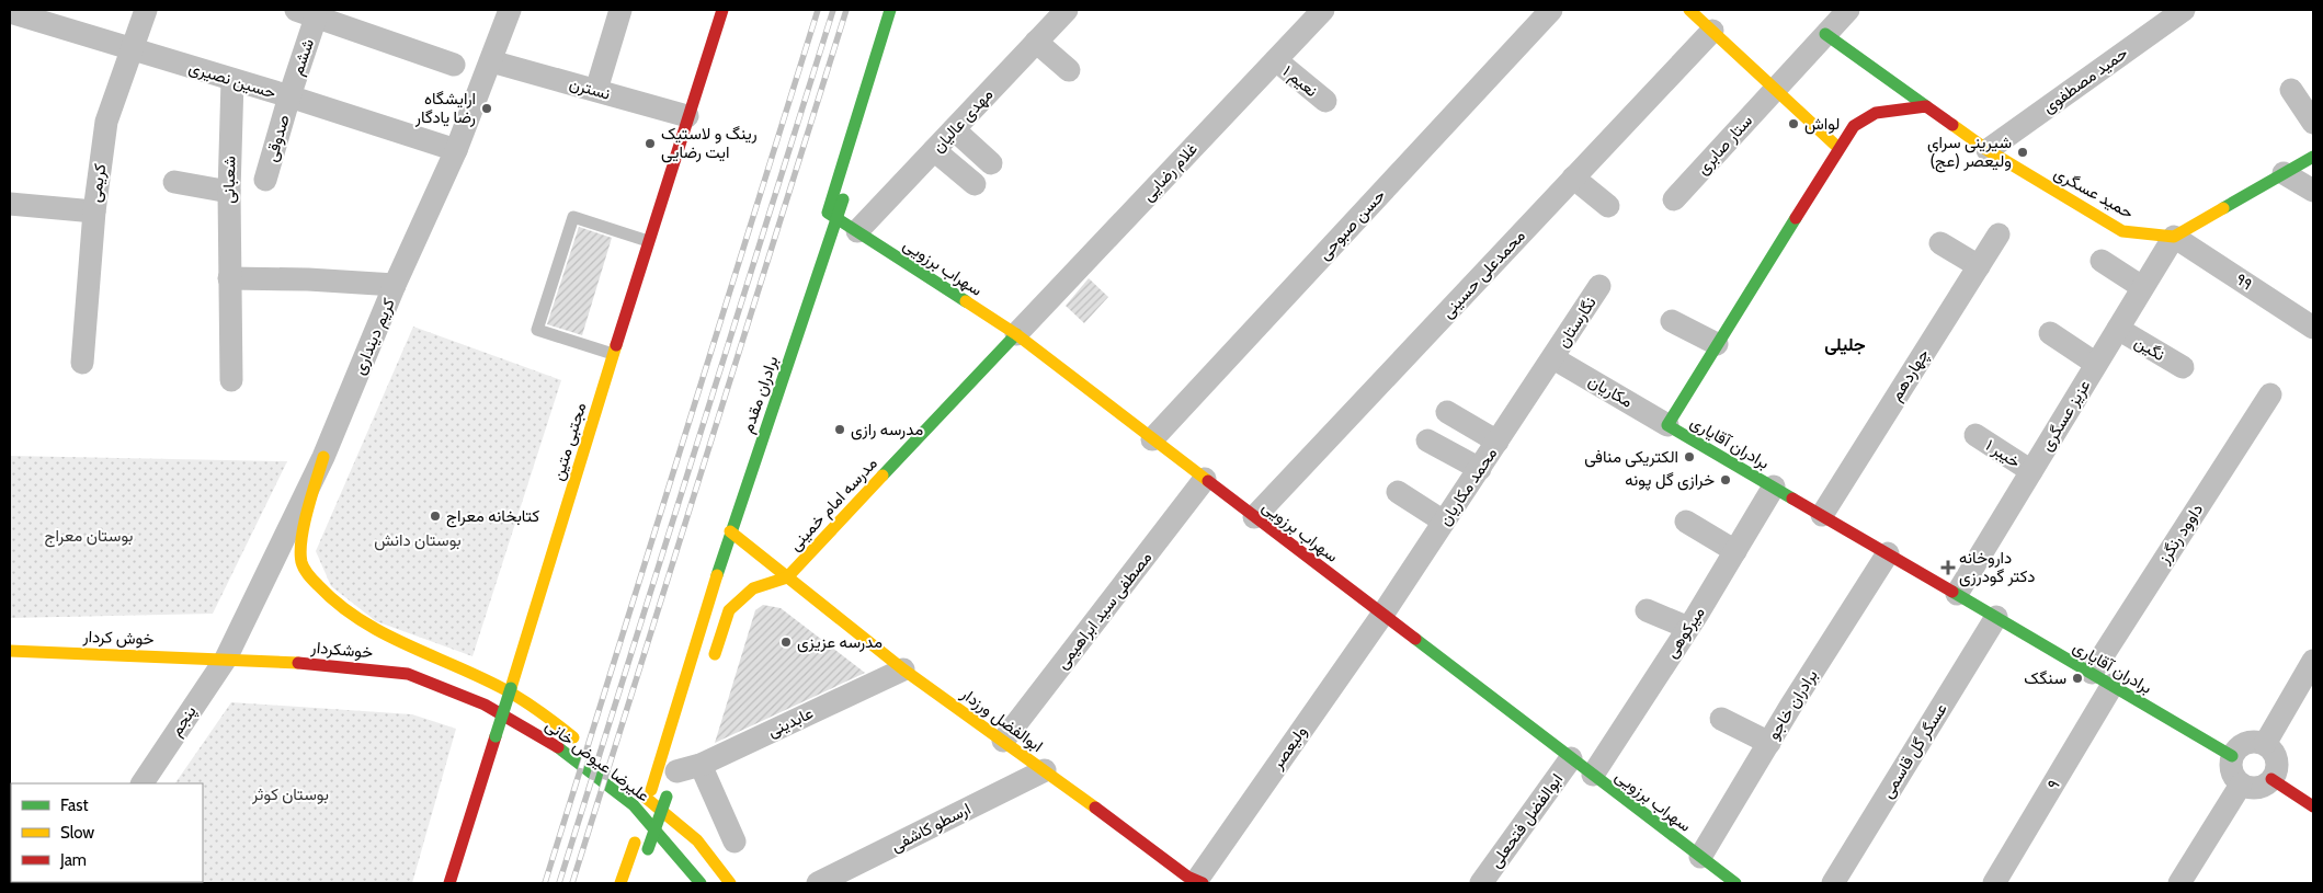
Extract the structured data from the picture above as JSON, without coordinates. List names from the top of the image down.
{
  "streets": {
    "street": [
      "ششم",
      "حسین نصیری",
      "حمید مصطفوی",
      "نعیم ۱",
      "نسترن",
      "مهدی عالیان",
      "صدوقی",
      "ستار صابری",
      "غلام رضایی",
      "شعبانی",
      "کریمی",
      "حمید عسگری",
      "حسن صبوحی",
      "سهراب برزویی",
      "محمدعلی حسینی",
      "۹۹",
      "نگارستان",
      "کریم دینداری",
      "نگین",
      "چهاردهم",
      "مکاریان",
      "برادران مقدم",
      "عزیز عسگری",
      "مجتبی متین",
      "برادران آقایاری",
      "خیبر ۱",
      "محمد مکاریان",
      "مدرسه امام خمینی",
      "داوود رنگرز",
      "مصطفی سید ابراهیمی",
      "میرکوهی",
      "خوش کردار",
      "خوشکردار",
      "برادران خاجو",
      "ابوالفضل ورزدار",
      "پنجم",
      "عابدینی",
      "ولیعصر",
      "عسگر گل قاسمی",
      "علیرضا عیوض خانی",
      "۹",
      "ابوالفضل فتحعلی",
      "ارسطو کاشفی"
    ]
  },
  "crossings": [
    ["ششم", "حسین نصیری"],
    ["ششم", "صدوقی"],
    ["حسین نصیری", "صدوقی"],
    ["حسین نصیری", "شعبانی"],
    ["حسین نصیری", "کریمی"],
    ["حسین نصیری", "کریم دینداری"],
    ["حمید مصطفوی", "حمید عسگری"],
    ["نعیم ۱", "غلام رضایی"],
    ["نسترن", "کریم دینداری"],
    ["نسترن", "مجتبی متین"],
    ["مهدی عالیان", "سهراب برزویی"],
    ["ستار صابری", "حمید عسگری"],
    ["غلام رضایی", "سهراب برزویی"],
    ["غلام رضایی", "مدرسه امام خمینی"],
    ["حمید عسگری", "۹۹"],
    ["حمید عسگری", "عزیز عسگری"],
    ["حسن صبوحی", "سهراب برزویی"],
    ["سهراب برزویی", "محمدعلی حسینی"],
    ["سهراب برزویی", "برادران مقدم"],
    ["سهراب برزویی", "محمد مکاریان"],
    ["سهراب برزویی", "مدرسه امام خمینی"],
    ["سهراب برزویی", "مصطفی سید ابراهیمی"],
    ["سهراب برزویی", "میرکوهی"],
    ["سهراب برزویی", "برادران خاجو"],
    ["سهراب برزویی", "ولیعصر"],
    ["سهراب برزویی", "ابوالفضل فتحعلی"],
    ["۹۹", "عزیز عسگری"],
    ["نگارستان", "مکاریان"],
    ["نگارستان", "محمد مکاریان"],
    ["کریم دینداری", "خوش کردار"],
    ["کریم دینداری", "خوشکردار"],
    ["کریم دینداری", "پنجم"],
    ["نگین", "عزیز عسگری"],
    ["چهاردهم", "برادران آقایاری"],
    ["مکاریان", "برادران آقایاری"],
    ["مکاریان", "محمد مکاریان"],
    ["برادران مقدم", "ابوالفضل ورزدار"],
    ["برادران مقدم", "عابدینی"],
    ["عزیز عسگری", "برادران آقایاری"],
    ["عزیز عسگری", "خیبر ۱"],
    ["برادران آقایاری", "داوود رنگرز"],
    ["برادران آقایاری", "میرکوهی"],
    ["برادران آقایاری", "برادران خاجو"],
    ["برادران آقایاری", "عسگر گل قاسمی"],
    ["برادران آقایاری", "۹"],
    ["محمد مکاریان", "ولیعصر"],
    ["مدرسه امام خمینی", "ابوالفضل ورزدار"],
    ["مصطفی سید ابراهیمی", "ابوالفضل ورزدار"],
    ["خوش کردار", "خوشکردار"],
    ["خوش کردار", "پنجم"],
    ["خوشکردار", "پنجم"],
    ["خوشکردار", "علیرضا عیوض خانی"],
    ["ابوالفضل ورزدار", "عابدینی"],
    ["ابوالفضل ورزدار", "ولیعصر"],
    ["ابوالفضل ورزدار", "ارسطو کاشفی"]
  ],
  "districts": ["جلیلی"],
  "parks": ["بوستان معراج", "بوستان دانش", "بوستان کوثر"],
  "places": {
    "other": [
      "ارایشگاه رضا یادگار",
      "لواش",
      "رینگ و لاستیک ایت رضایی",
      "شیرینی سرای ولیعصر (عج)",
      "مدرسه رازی",
      "الکتریکی منافی",
      "خرازی گل پونه",
      "کتابخانه معراج",
      "مدرسه عزیزی",
      "سنگک"
    ],
    "health": ["داروخانه دکتر گودرزی"]
  },
  "legend": ["Fast", "Slow", "Jam"]
}
